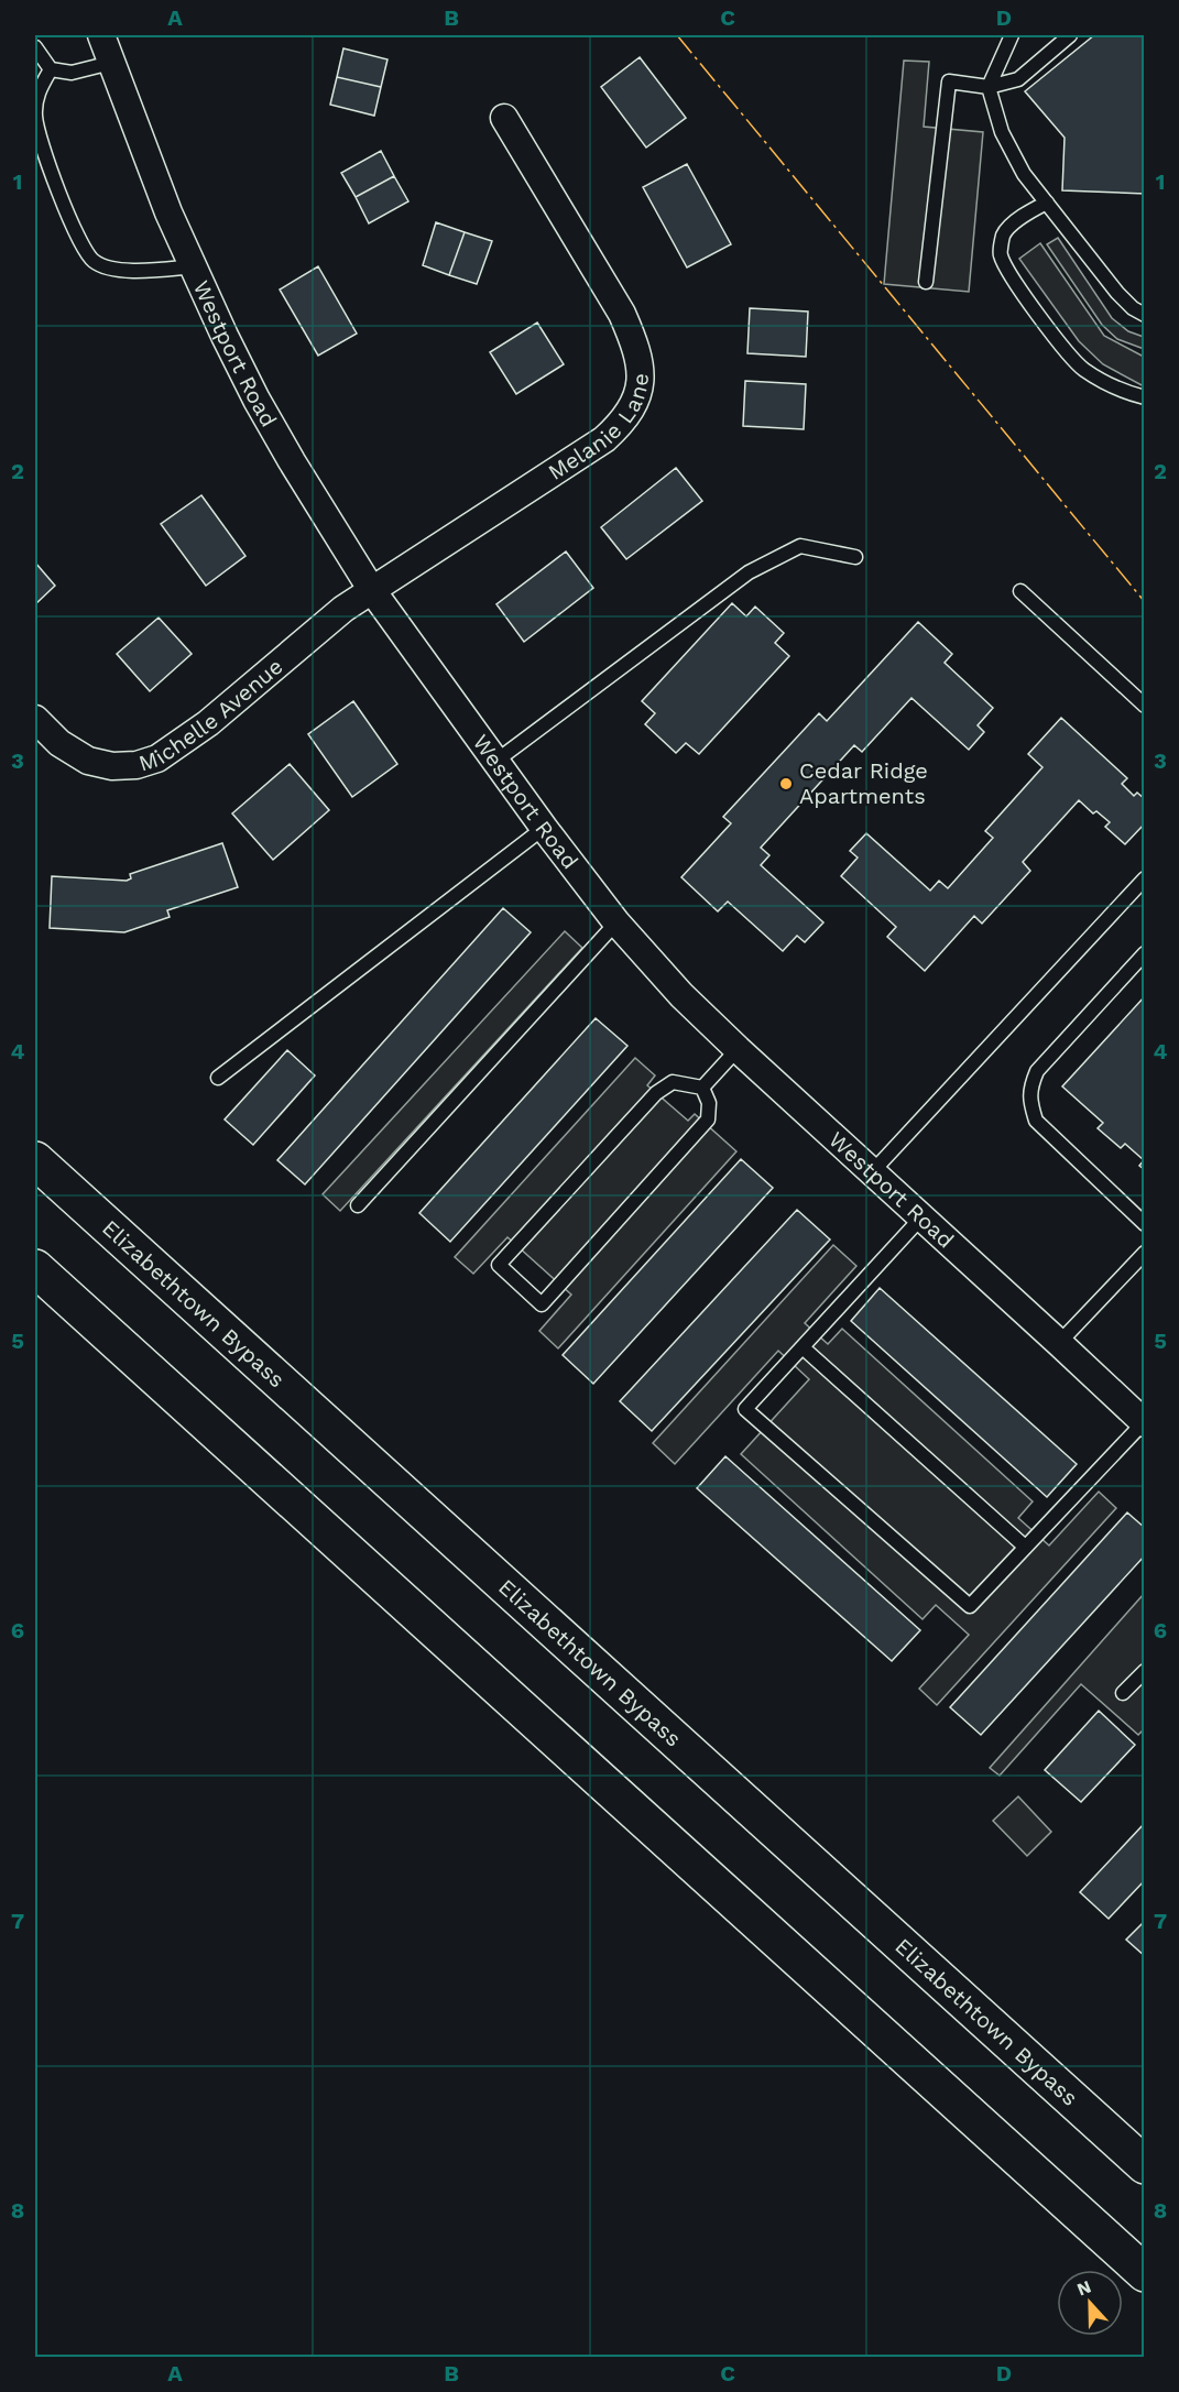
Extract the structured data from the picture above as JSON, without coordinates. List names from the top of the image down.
{
  "streets": {
    "highway": ["Elizabethtown Bypass"],
    "street": ["Westport Road", "Melanie Lane", "Michelle Avenue"]
  },
  "crossings": [
    ["Westport Road", "Melanie Lane"],
    ["Westport Road", "Michelle Avenue"],
    ["Melanie Lane", "Michelle Avenue"]
  ],
  "places": ["Cedar Ridge Apartments"],
  "north": "top",
  "grid": {
    "columns": [
      "A",
      "B",
      "C",
      "D"
    ],
    "rows": [
      "1",
      "2",
      "3",
      "4",
      "5",
      "6",
      "7",
      "8"
    ]
  }
}
